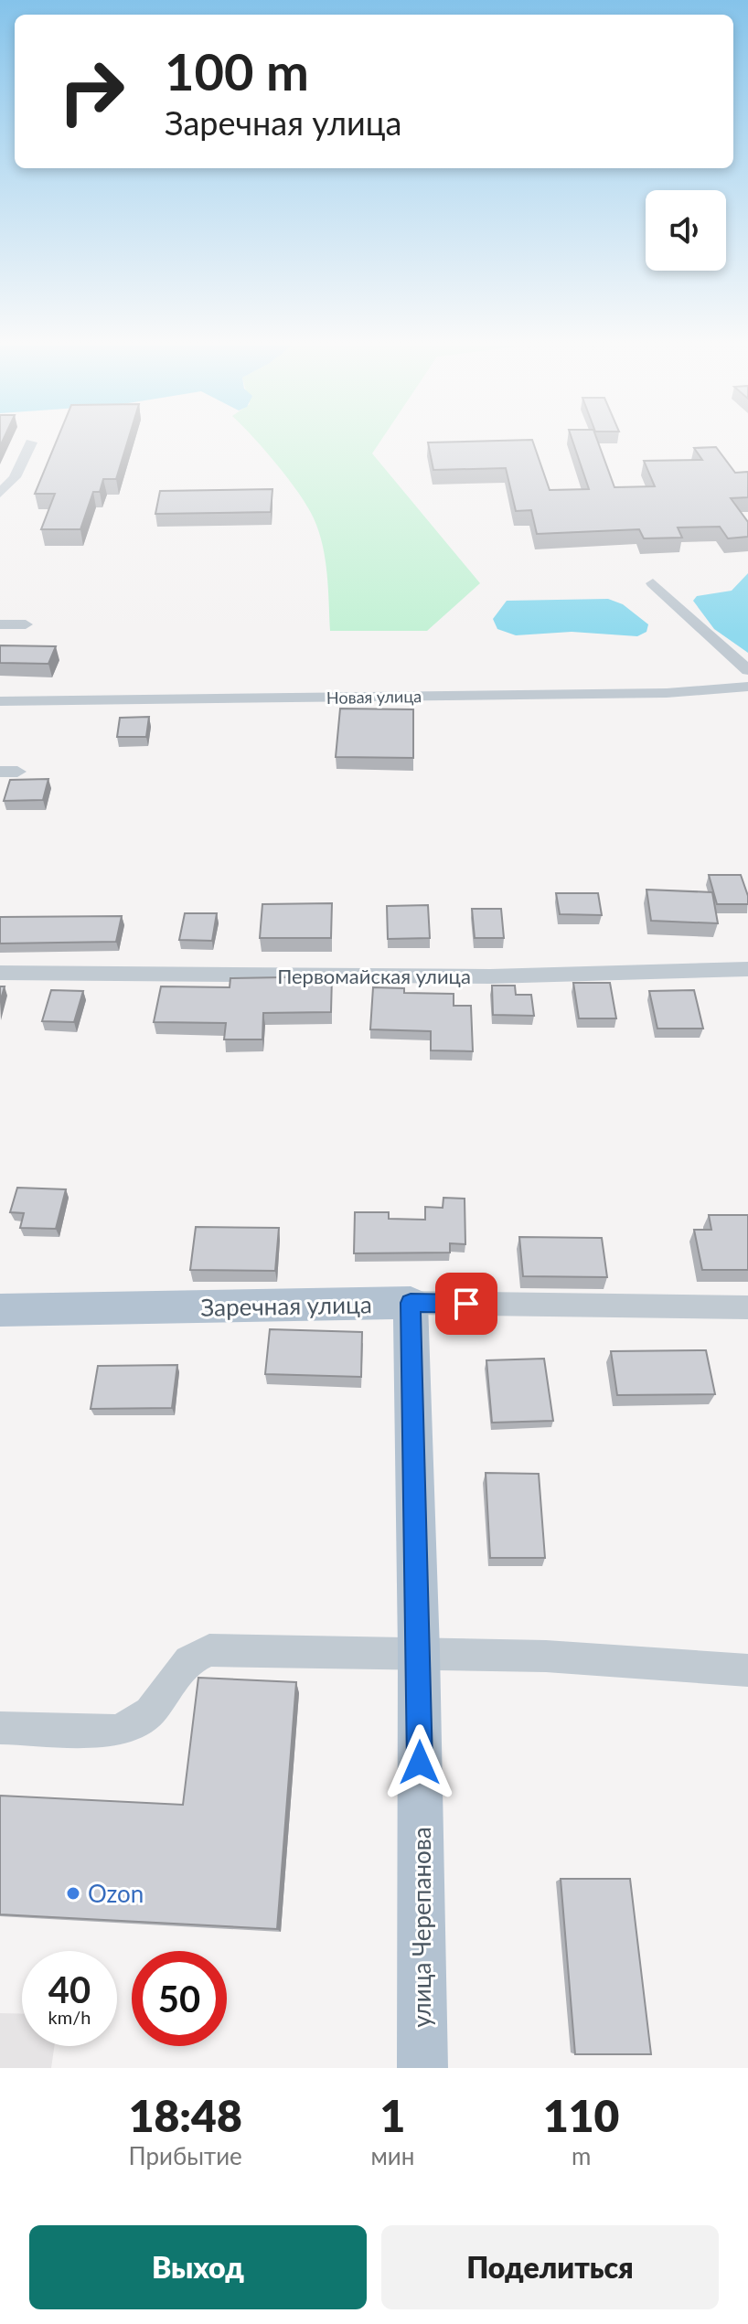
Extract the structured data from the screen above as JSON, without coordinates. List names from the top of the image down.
{
  "streets": {
    "main road": ["Заречная улица", "улица Черепанова"],
    "street": ["Новая улица", "Первомайская улица"]
  },
  "crossings": [
    ["Заречная улица", "улица Черепанова"]
  ],
  "places": ["Ozon"],
  "page": {
    "turn": ["100 m", "Заречная улица"],
    "speed": "40 km/h",
    "limit": "50",
    "eta": [
      "18:48",
      "Прибытие",
      "1",
      "мин",
      "110",
      "m"
    ],
    "buttons": ["Выход", "Поделиться"]
  }
}
